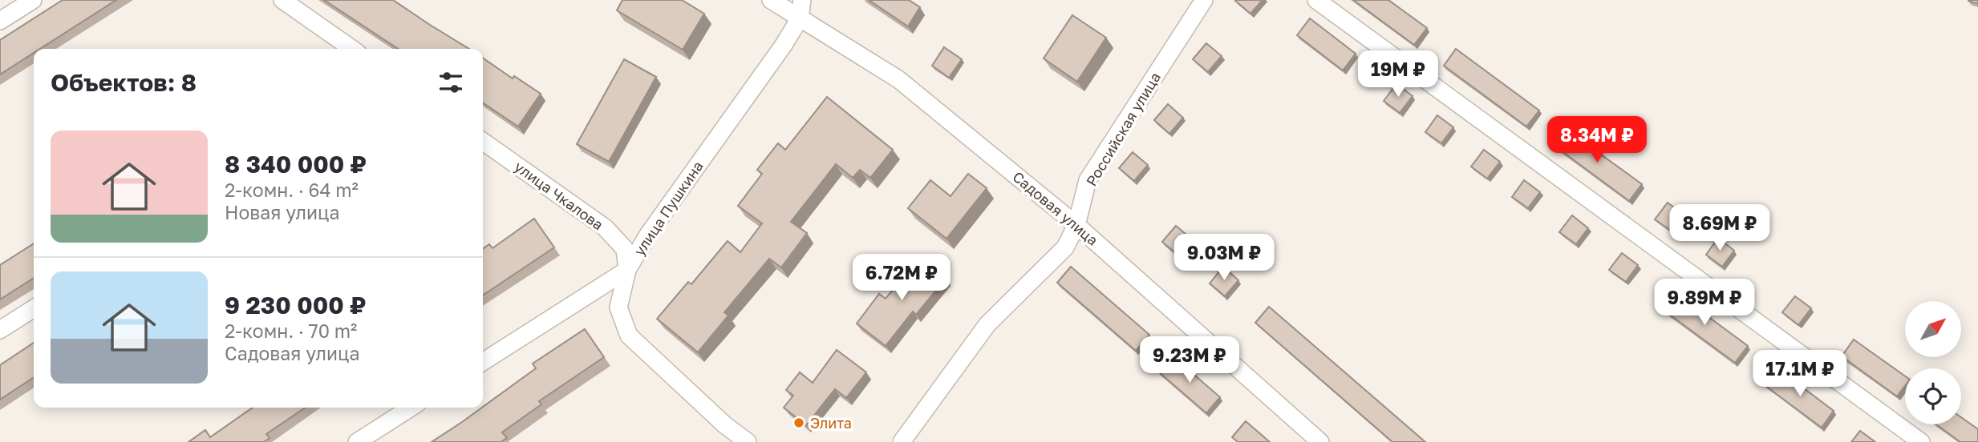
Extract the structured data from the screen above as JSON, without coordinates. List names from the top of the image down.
{
  "streets": {
    "street": [
      "Российская улица",
      "улица Чкалова",
      "улица Пушкина",
      "Садовая улица"
    ]
  },
  "crossings": [
    ["Российская улица", "Садовая улица"],
    ["улица Чкалова", "улица Пушкина"],
    ["улица Пушкина", "Садовая улица"]
  ],
  "places": ["Элита"],
  "north": "top right",
  "page": {
    "heading": "Объектов: 8",
    "price": [
      "19M ₽",
      "8.34M ₽",
      "8.69M ₽",
      "9.03M ₽",
      "6.72M ₽",
      "9.89M ₽",
      "9.23M ₽",
      "17.1M ₽"
    ],
    "list": [
      {
        "name": "8 340 000 ₽",
        "note": "2-комн. · 64 m² · Новая улица"
      },
      {
        "name": "9 230 000 ₽",
        "note": "2-комн. · 70 m² · Садовая улица"
      }
    ]
  }
}
